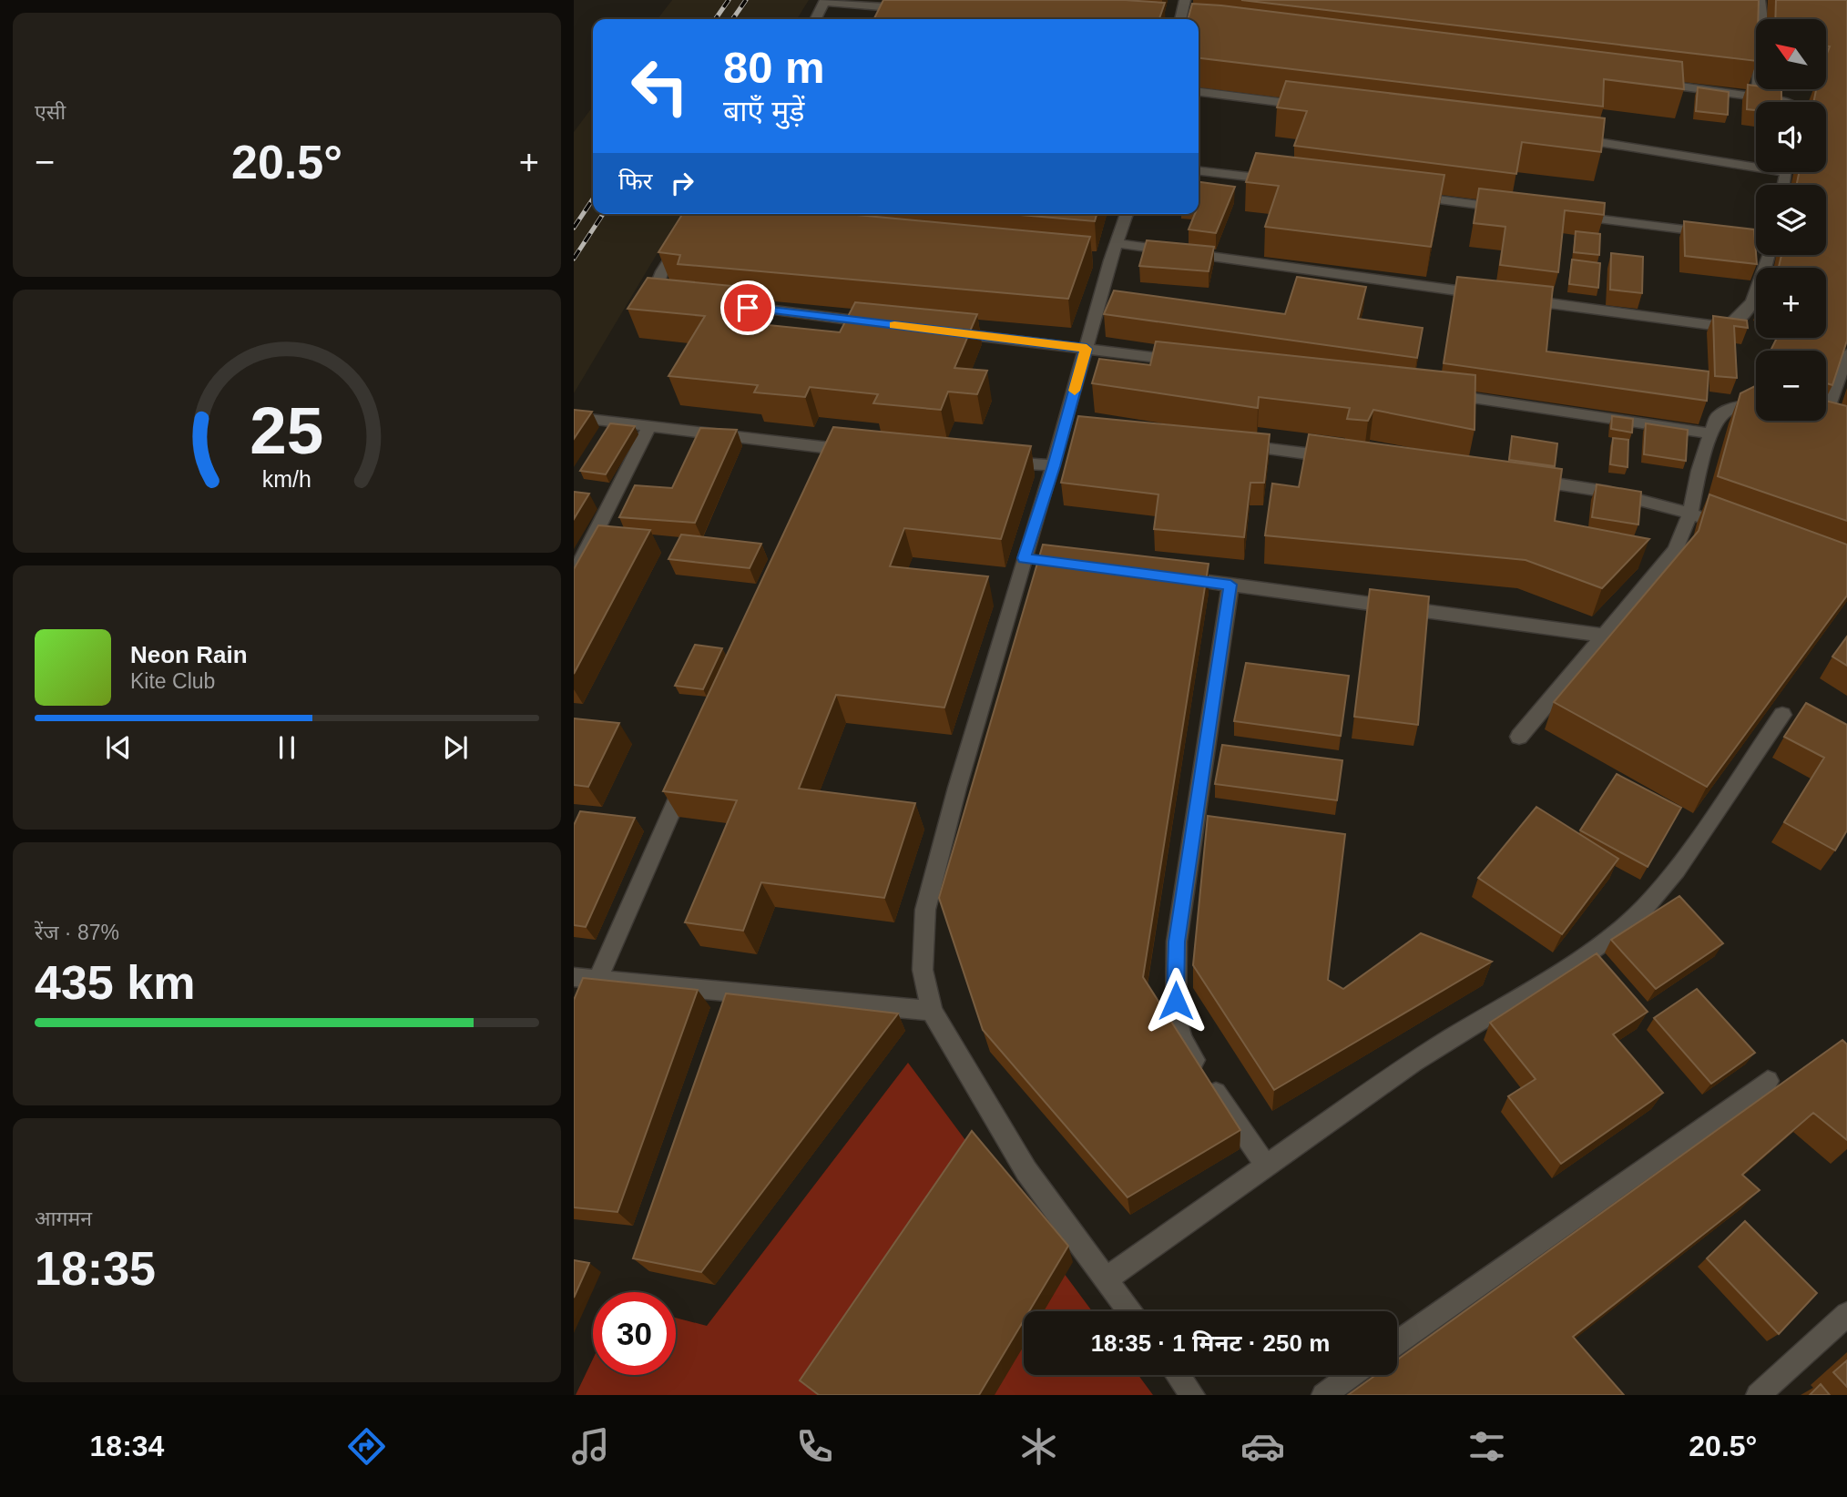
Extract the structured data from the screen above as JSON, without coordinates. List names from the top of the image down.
{
  "north": "top left",
  "page": {
    "tile": [
      "एसी",
      ["रेंज · 87%", "435 km"],
      ["आगमन", "18:35"]
    ],
    "map_buttons": ["+", "−"],
    "turn": ["80 m", "बाएँ मुड़ें"],
    "heat": ["−", "20.5°", "+"],
    "then": "फिर",
    "song": ["Neon Rain", "Kite Club"],
    "limit": "30",
    "trip": "18:35 · 1 मिनट · 250 m",
    "tabs": ["18:34", "20.5°"],
    "gauge": ["25", "km/h"]
  }
}
